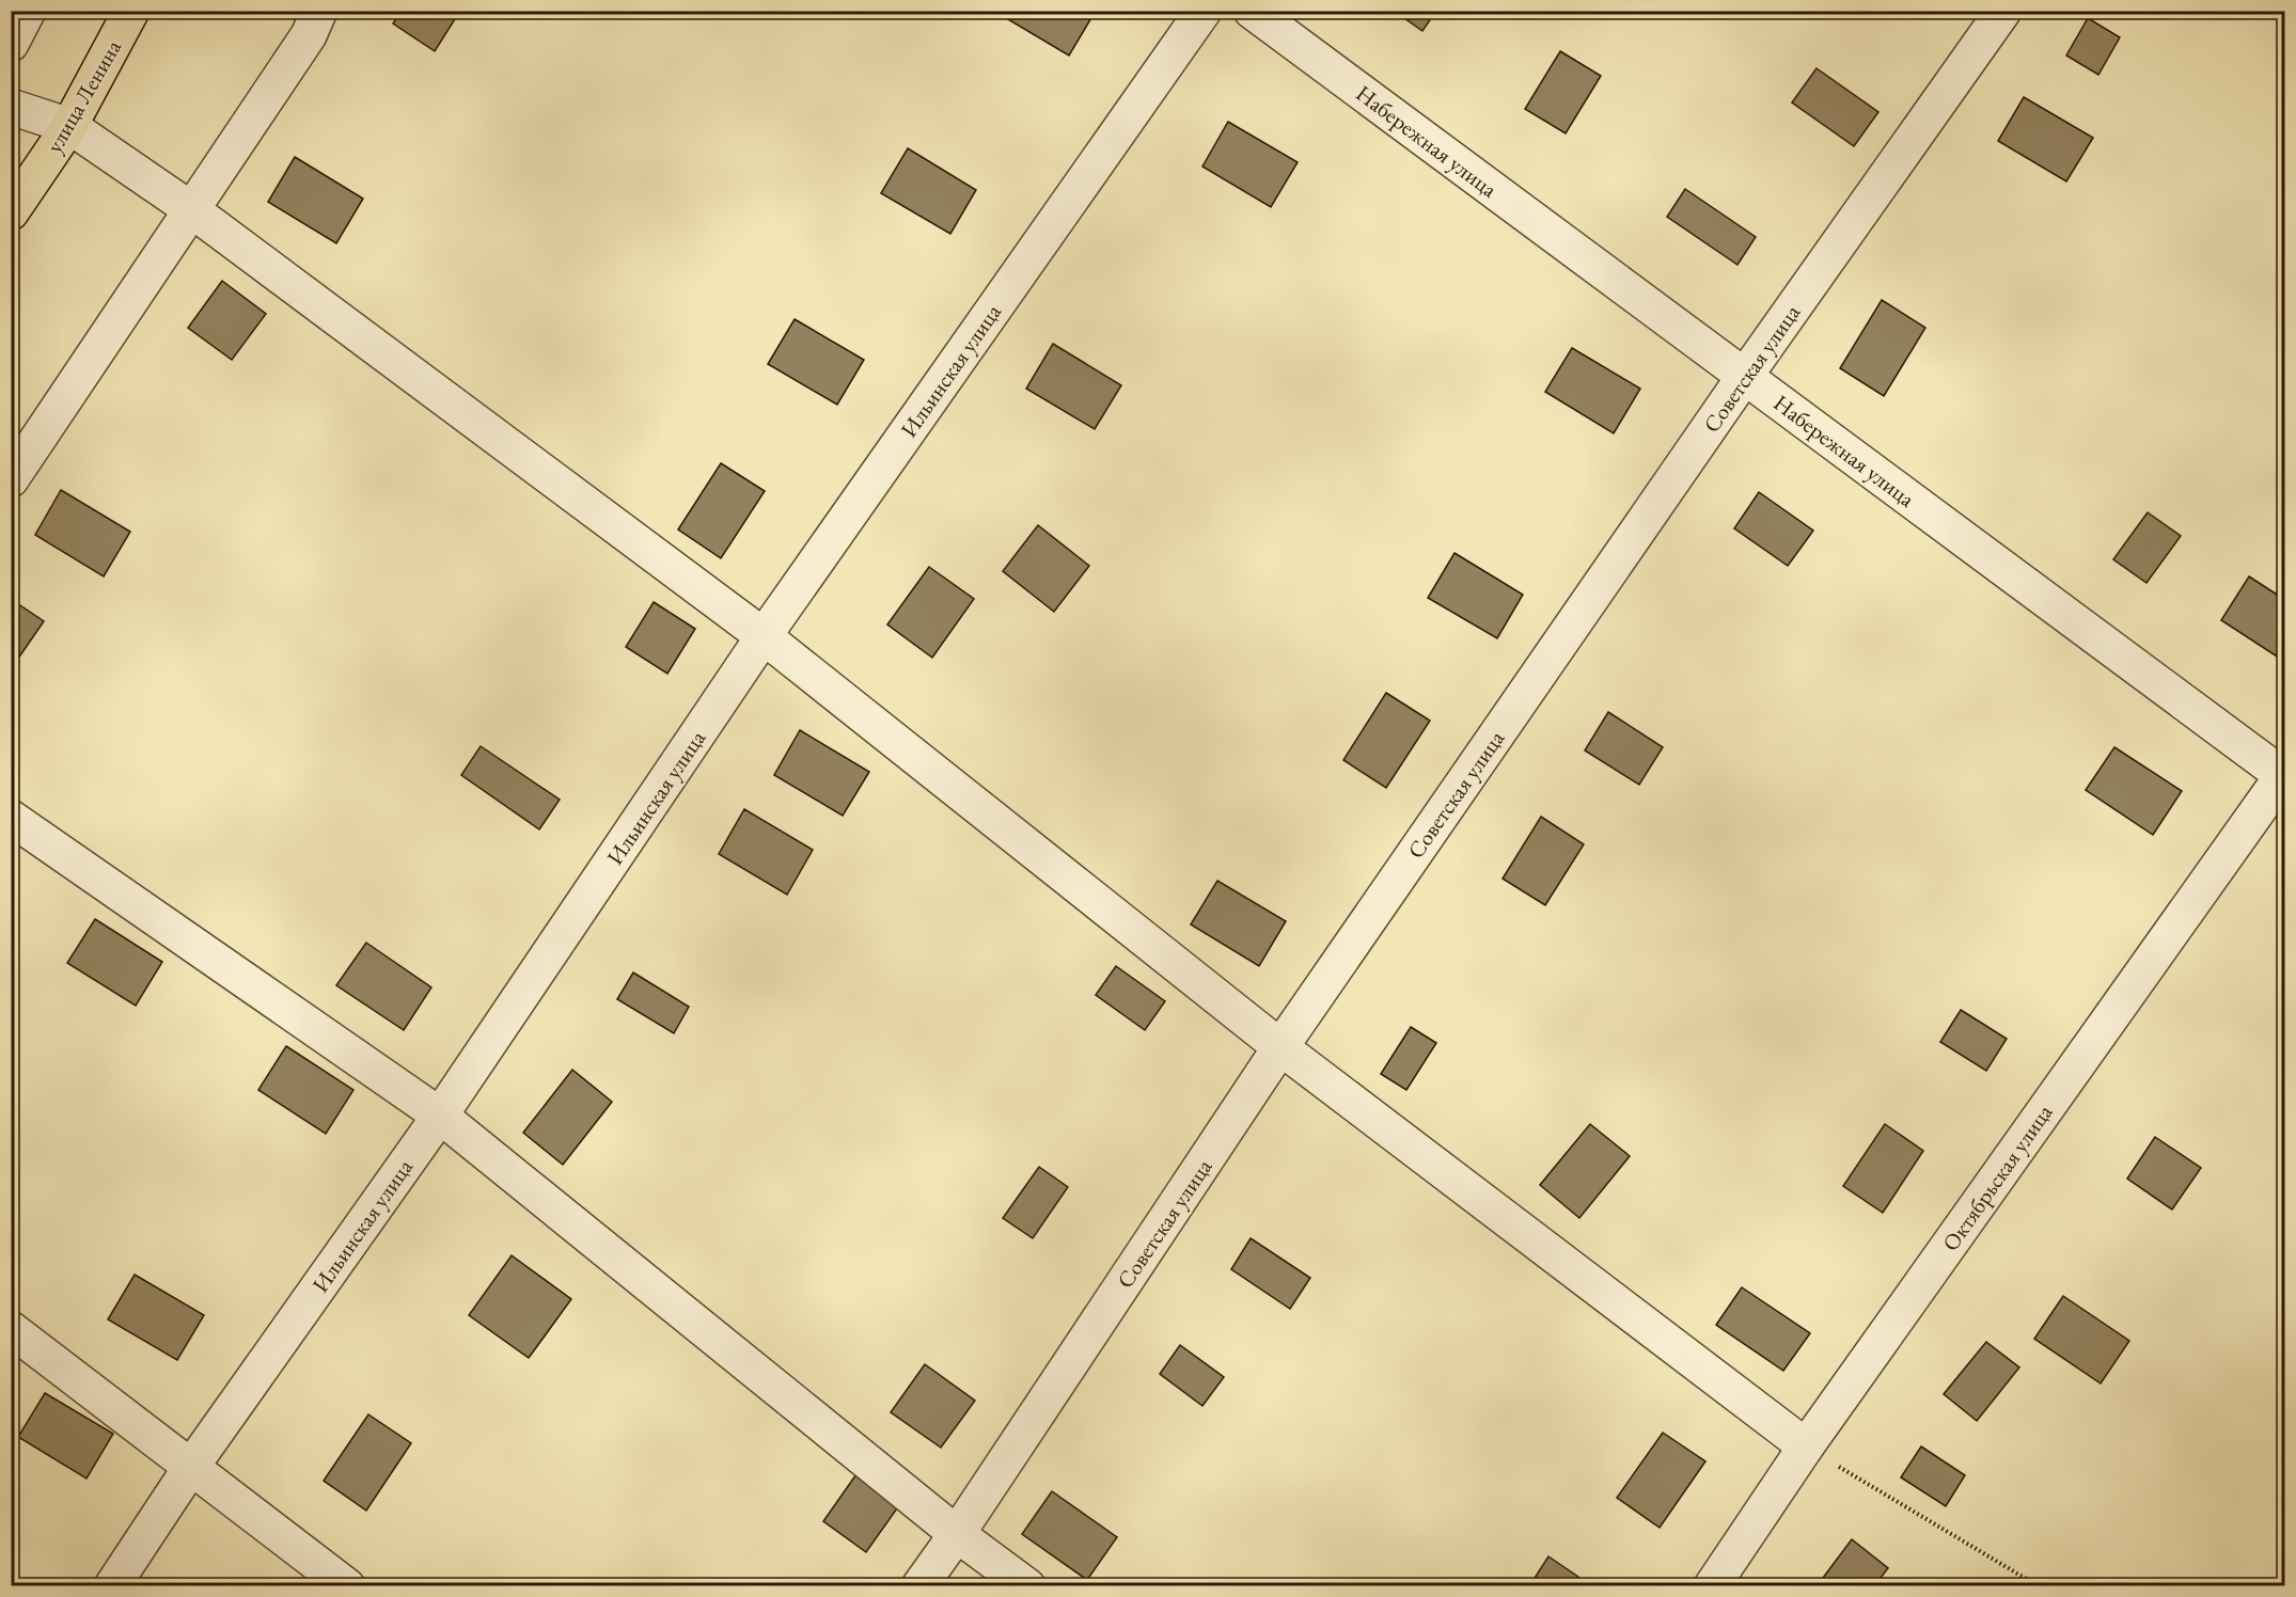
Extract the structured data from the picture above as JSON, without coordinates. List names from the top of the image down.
{
  "streets": {
    "main road": ["улица Ленина"],
    "street": [
      "Набережная улица",
      "Советская улица",
      "Ильинская улица",
      "Октябрьская улица"
    ]
  },
  "crossings": [
    ["Набережная улица", "Советская улица"],
    ["Набережная улица", "Октябрьская улица"]
  ]
}
